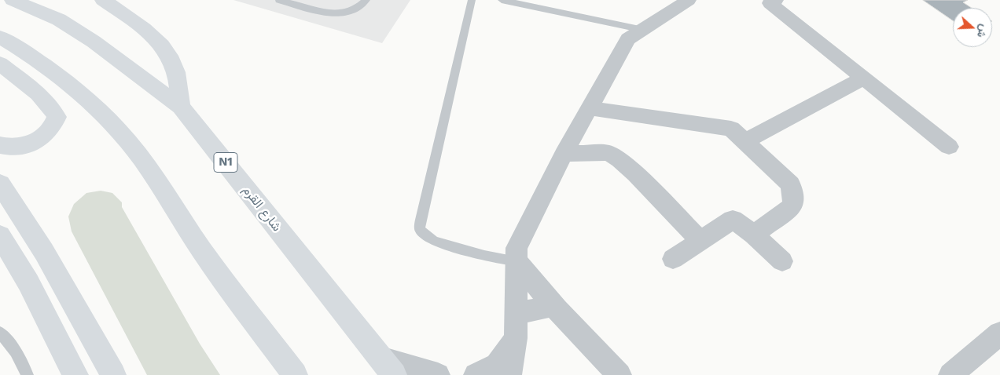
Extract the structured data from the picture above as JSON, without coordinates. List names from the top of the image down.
{
  "streets": {
    "main road": ["N1", "شارع القرم"]
  },
  "north": "right"
}
